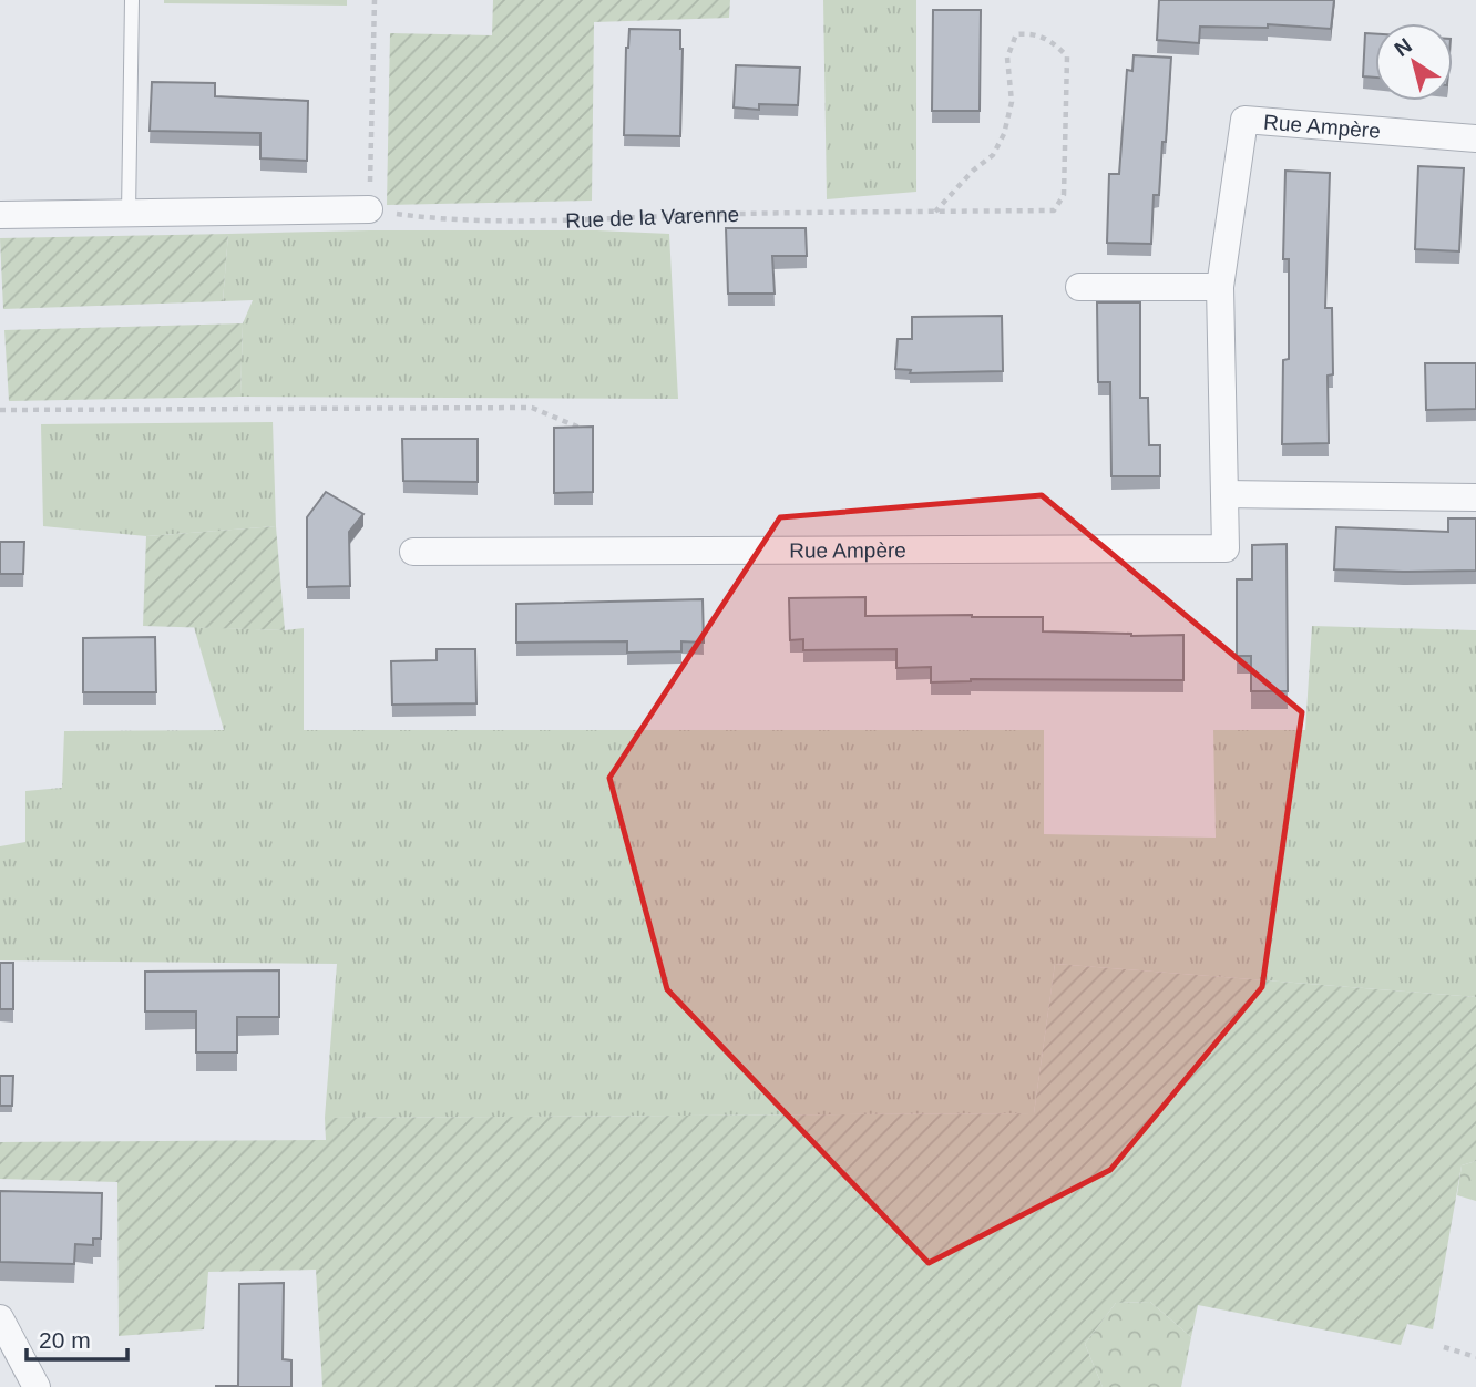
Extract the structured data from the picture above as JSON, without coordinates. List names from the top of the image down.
{
  "streets": {
    "street": ["Rue Ampère"],
    "path": ["Rue de la Varenne"]
  },
  "scale_bar": "20 m",
  "north": "top left"
}
